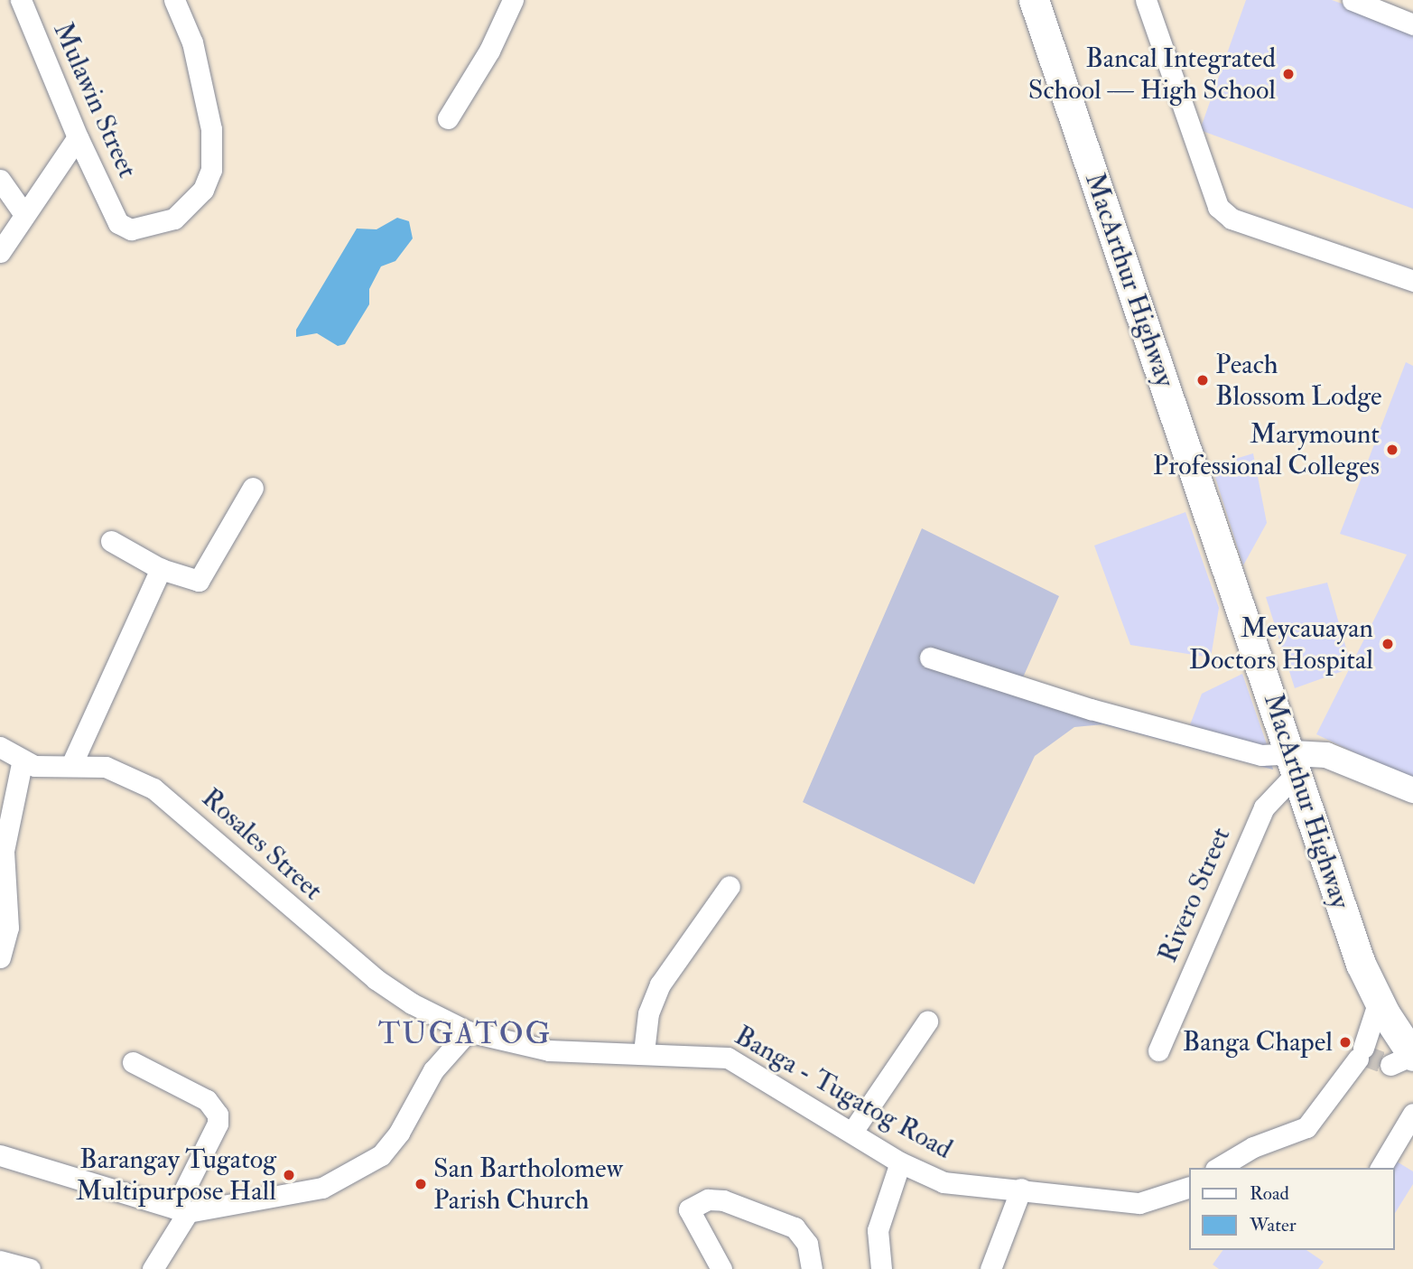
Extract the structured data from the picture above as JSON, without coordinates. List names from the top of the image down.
{
  "streets": {
    "highway": ["MacArthur Highway"],
    "street": [
      "Mulawin Street",
      "Rosales Street",
      "Rivero Street",
      "Banga - Tugatog Road"
    ]
  },
  "crossings": [
    ["MacArthur Highway", "Rivero Street"],
    ["Rosales Street", "Banga - Tugatog Road"]
  ],
  "districts": ["TUGATOG"],
  "places": [
    "Bancal Integrated School — High School",
    "Peach Blossom Lodge",
    "Marymount Professional Colleges",
    "Meycauayan Doctors Hospital",
    "Banga Chapel",
    "Barangay Tugatog Multipurpose Hall",
    "San Bartholomew Parish Church"
  ],
  "legend": ["Road", "Water"]
}
